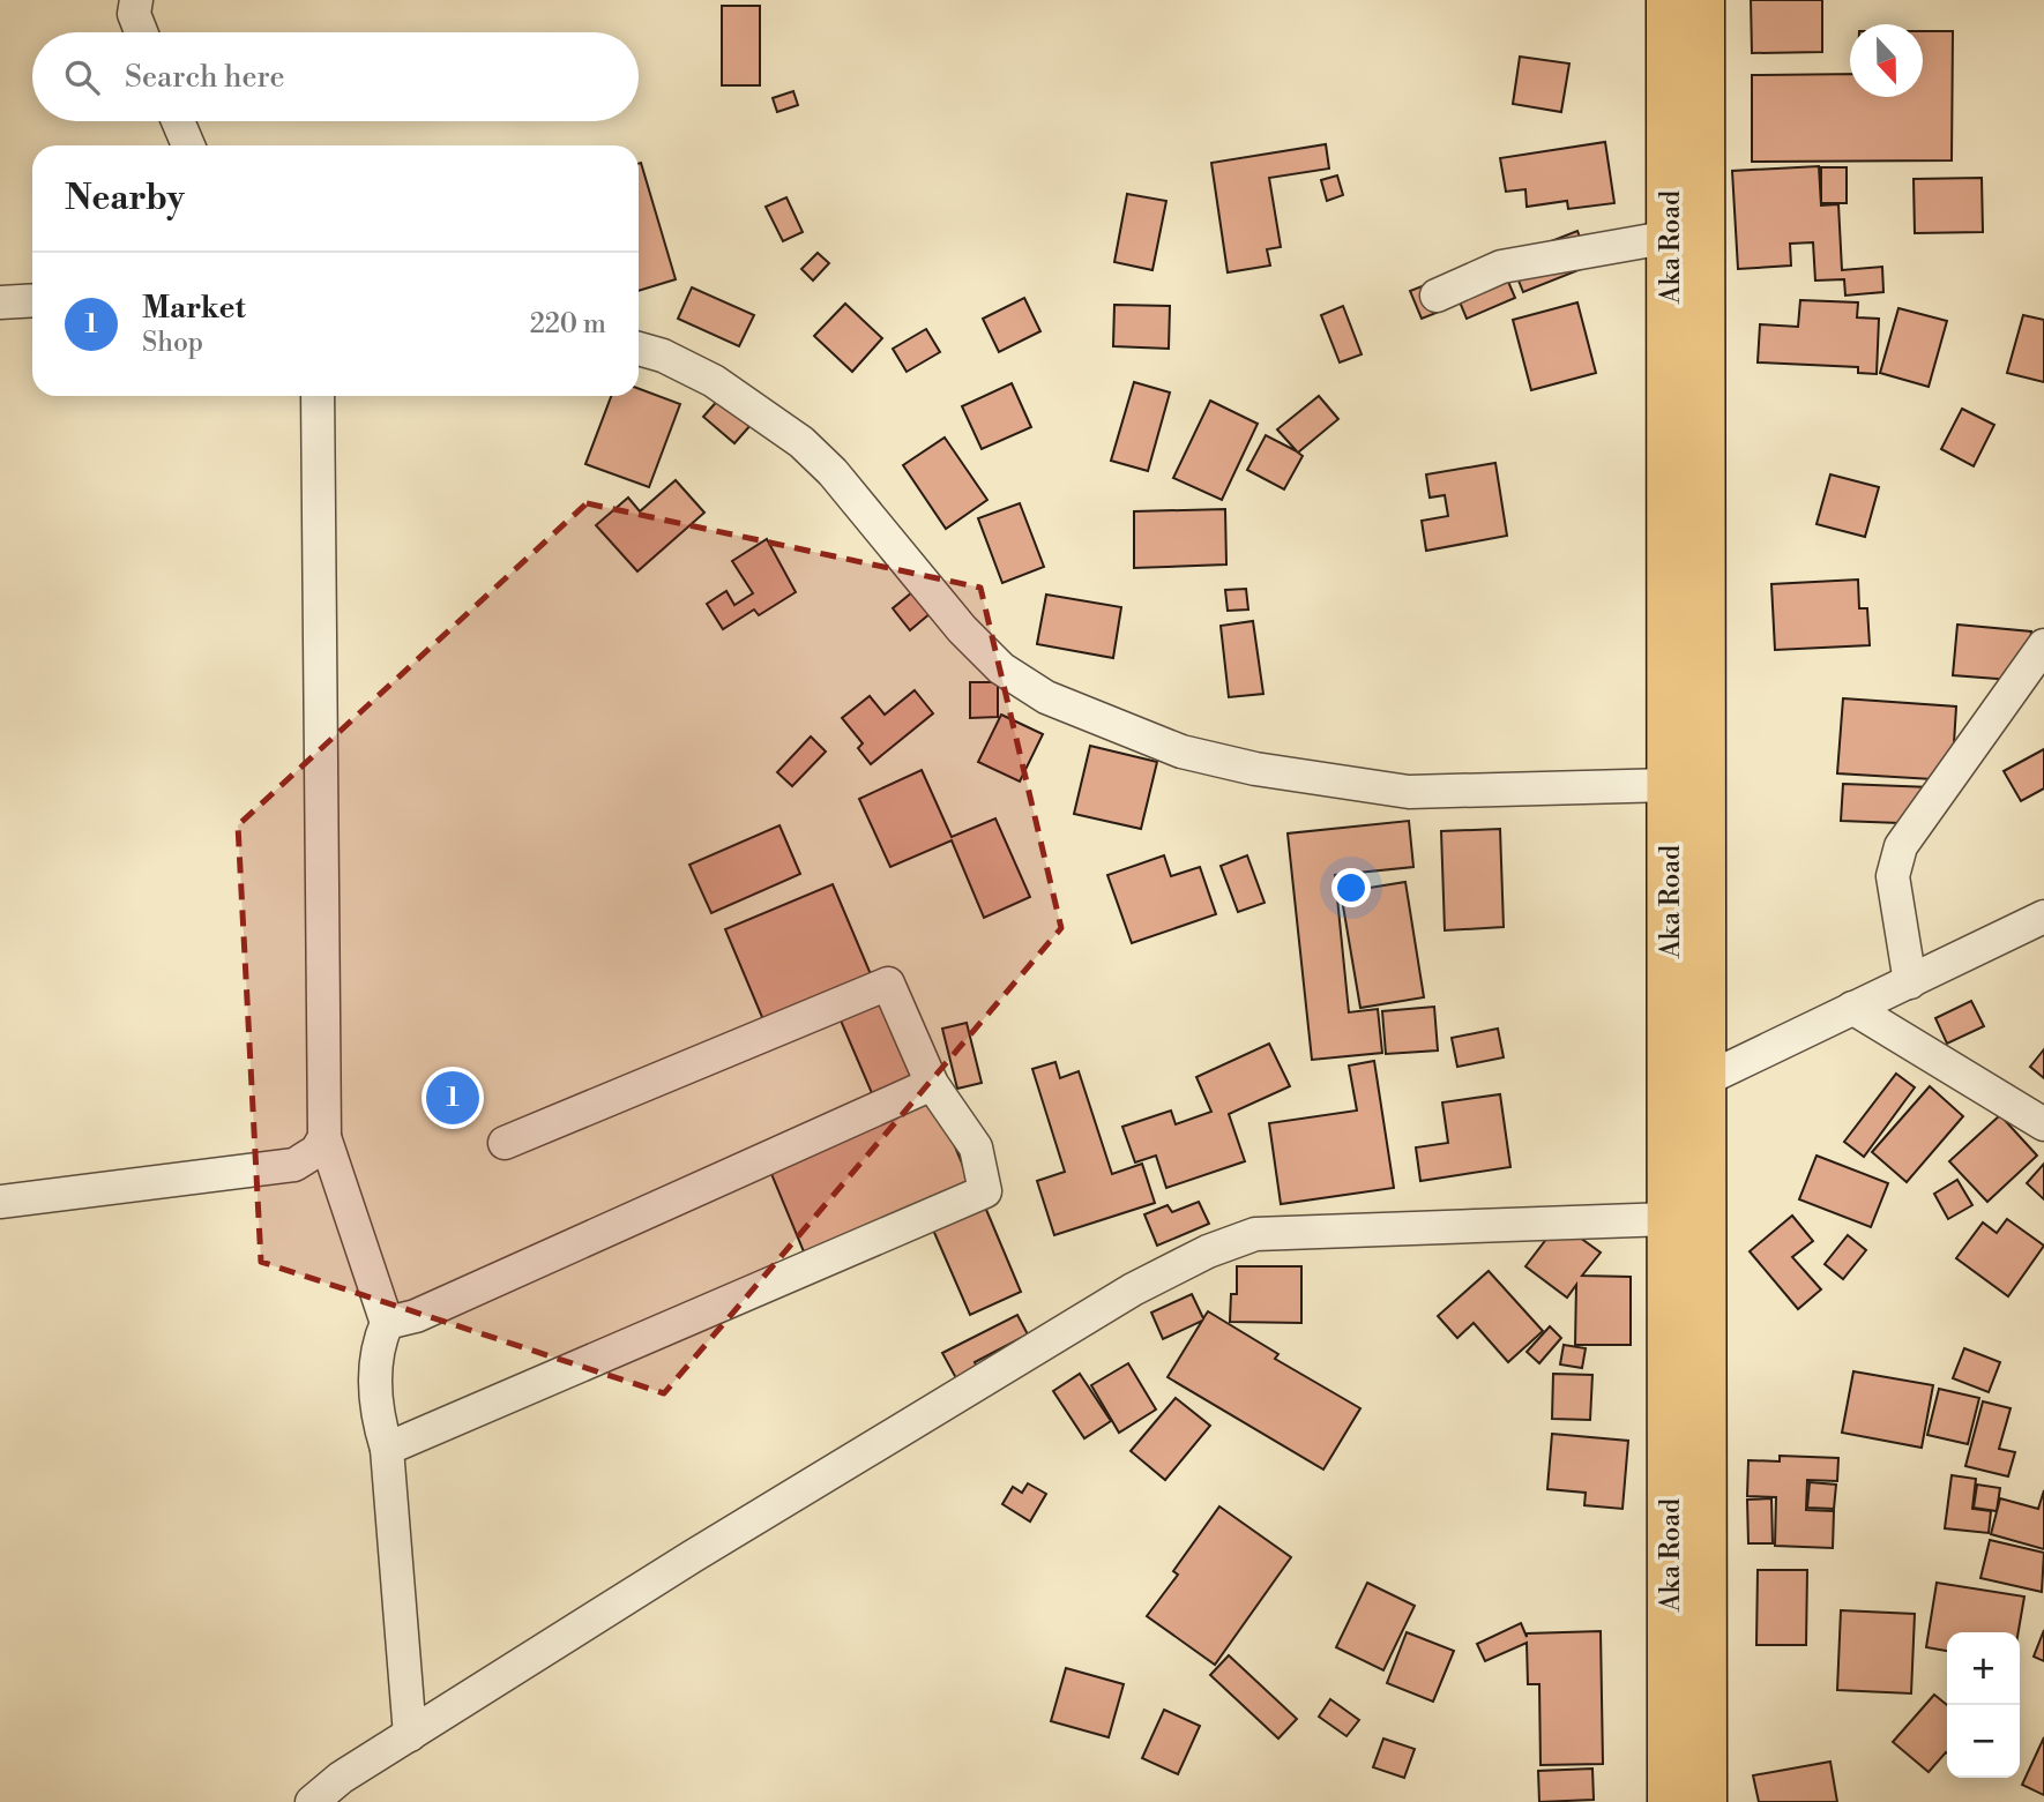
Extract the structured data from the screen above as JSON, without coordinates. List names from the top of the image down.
{
  "streets": {
    "main road": ["Aka Road"]
  },
  "north": "bottom",
  "page": {
    "search": "Search here",
    "heading": "Nearby",
    "list": [
      {
        "mark": "1",
        "name": "Market",
        "note": "Shop",
        "value": "220 m"
      }
    ],
    "pins": "1",
    "map_buttons": ["+", "−"]
  }
}
